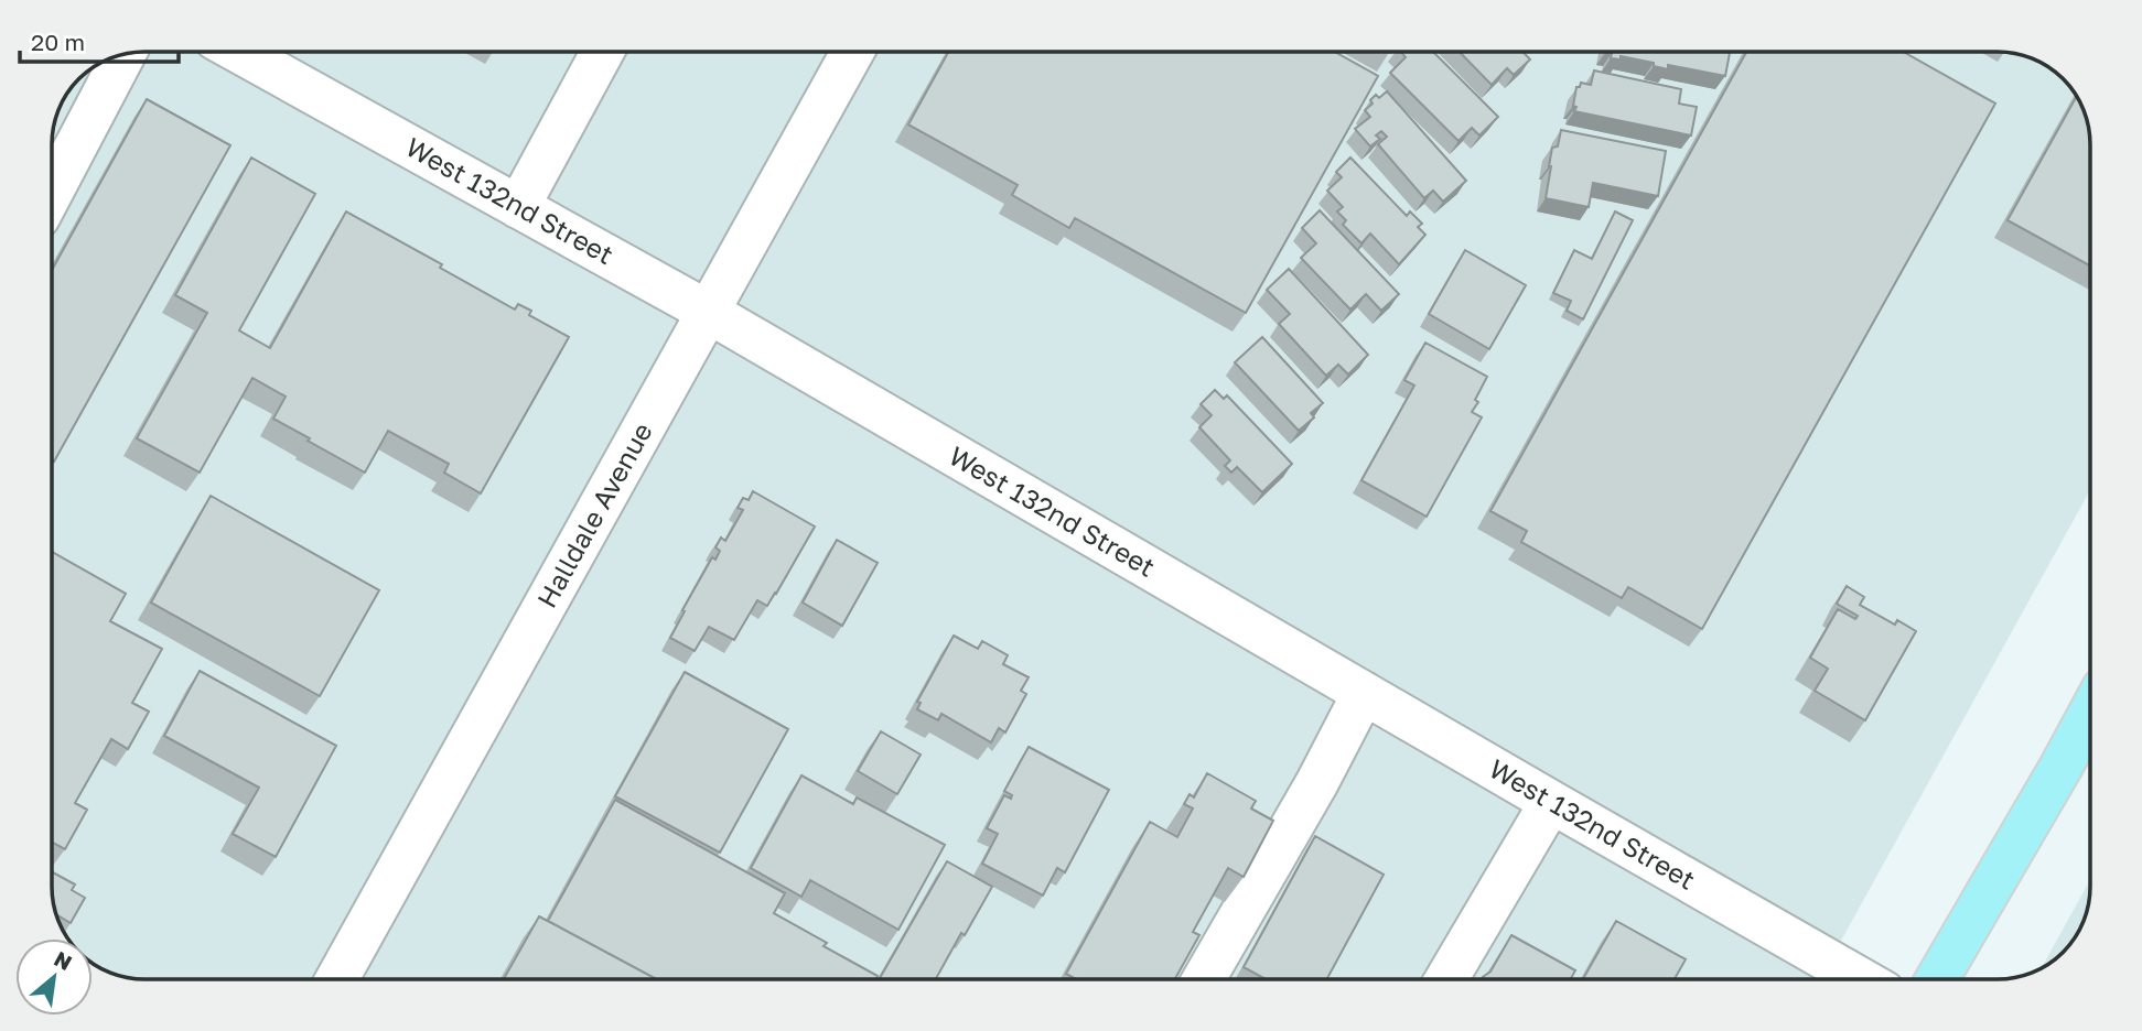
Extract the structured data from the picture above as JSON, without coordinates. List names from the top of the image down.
{
  "streets": {
    "street": ["West 132nd Street", "Halldale Avenue"]
  },
  "crossings": [
    ["West 132nd Street", "Halldale Avenue"]
  ],
  "scale_bar": "20 m",
  "north": "top right"
}
